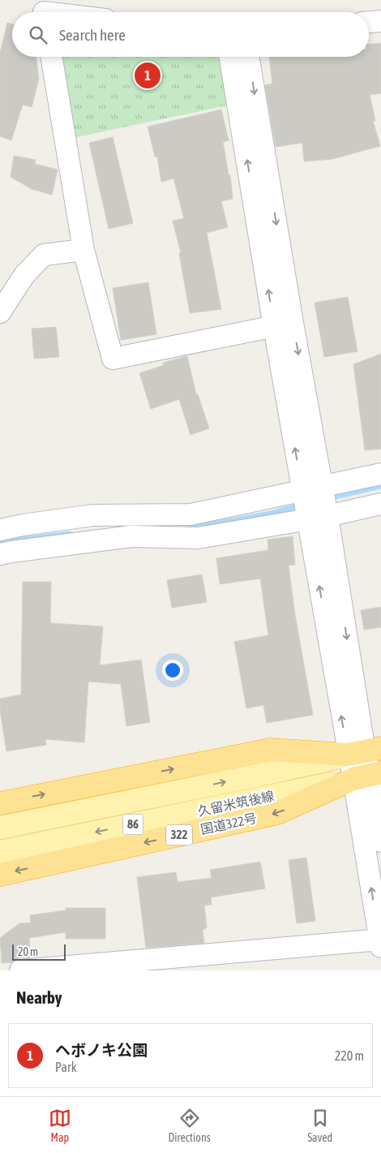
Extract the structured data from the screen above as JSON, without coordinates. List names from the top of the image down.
{
  "streets": {
    "highway": ["国道322号", "322"],
    "main road": ["久留米筑後線", "86"]
  },
  "crossings": [
    ["久留米筑後線", "国道322号"]
  ],
  "scale_bar": "20 m",
  "page": {
    "search": "Search here",
    "pins": "1",
    "scale": "20 m",
    "heading": "Nearby",
    "list": [
      {
        "mark": "1",
        "name": "ヘボノキ公園",
        "note": "Park",
        "value": "220 m"
      }
    ],
    "nav": ["Map", "Directions", "Saved"]
  }
}
